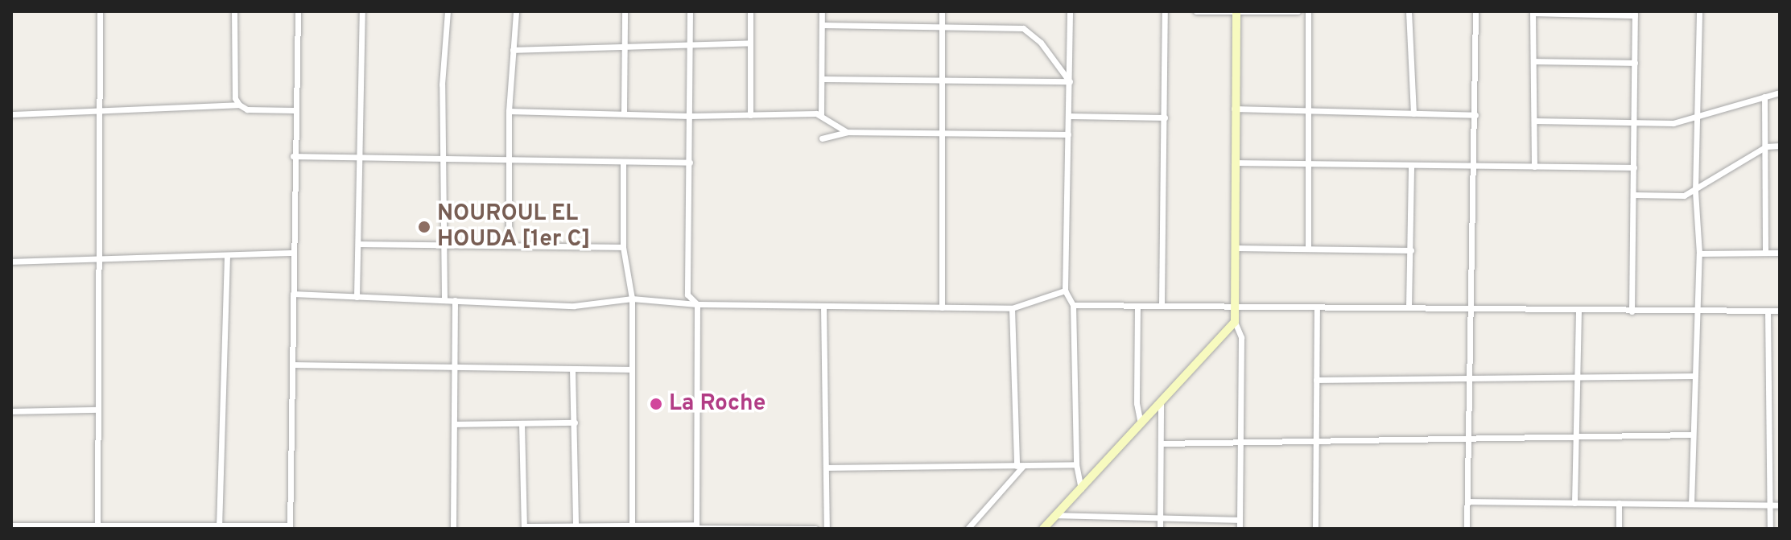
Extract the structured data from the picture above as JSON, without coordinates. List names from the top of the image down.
{
  "places": ["NOUROUL EL HOUDA [1er C]", "La Roche"]
}
